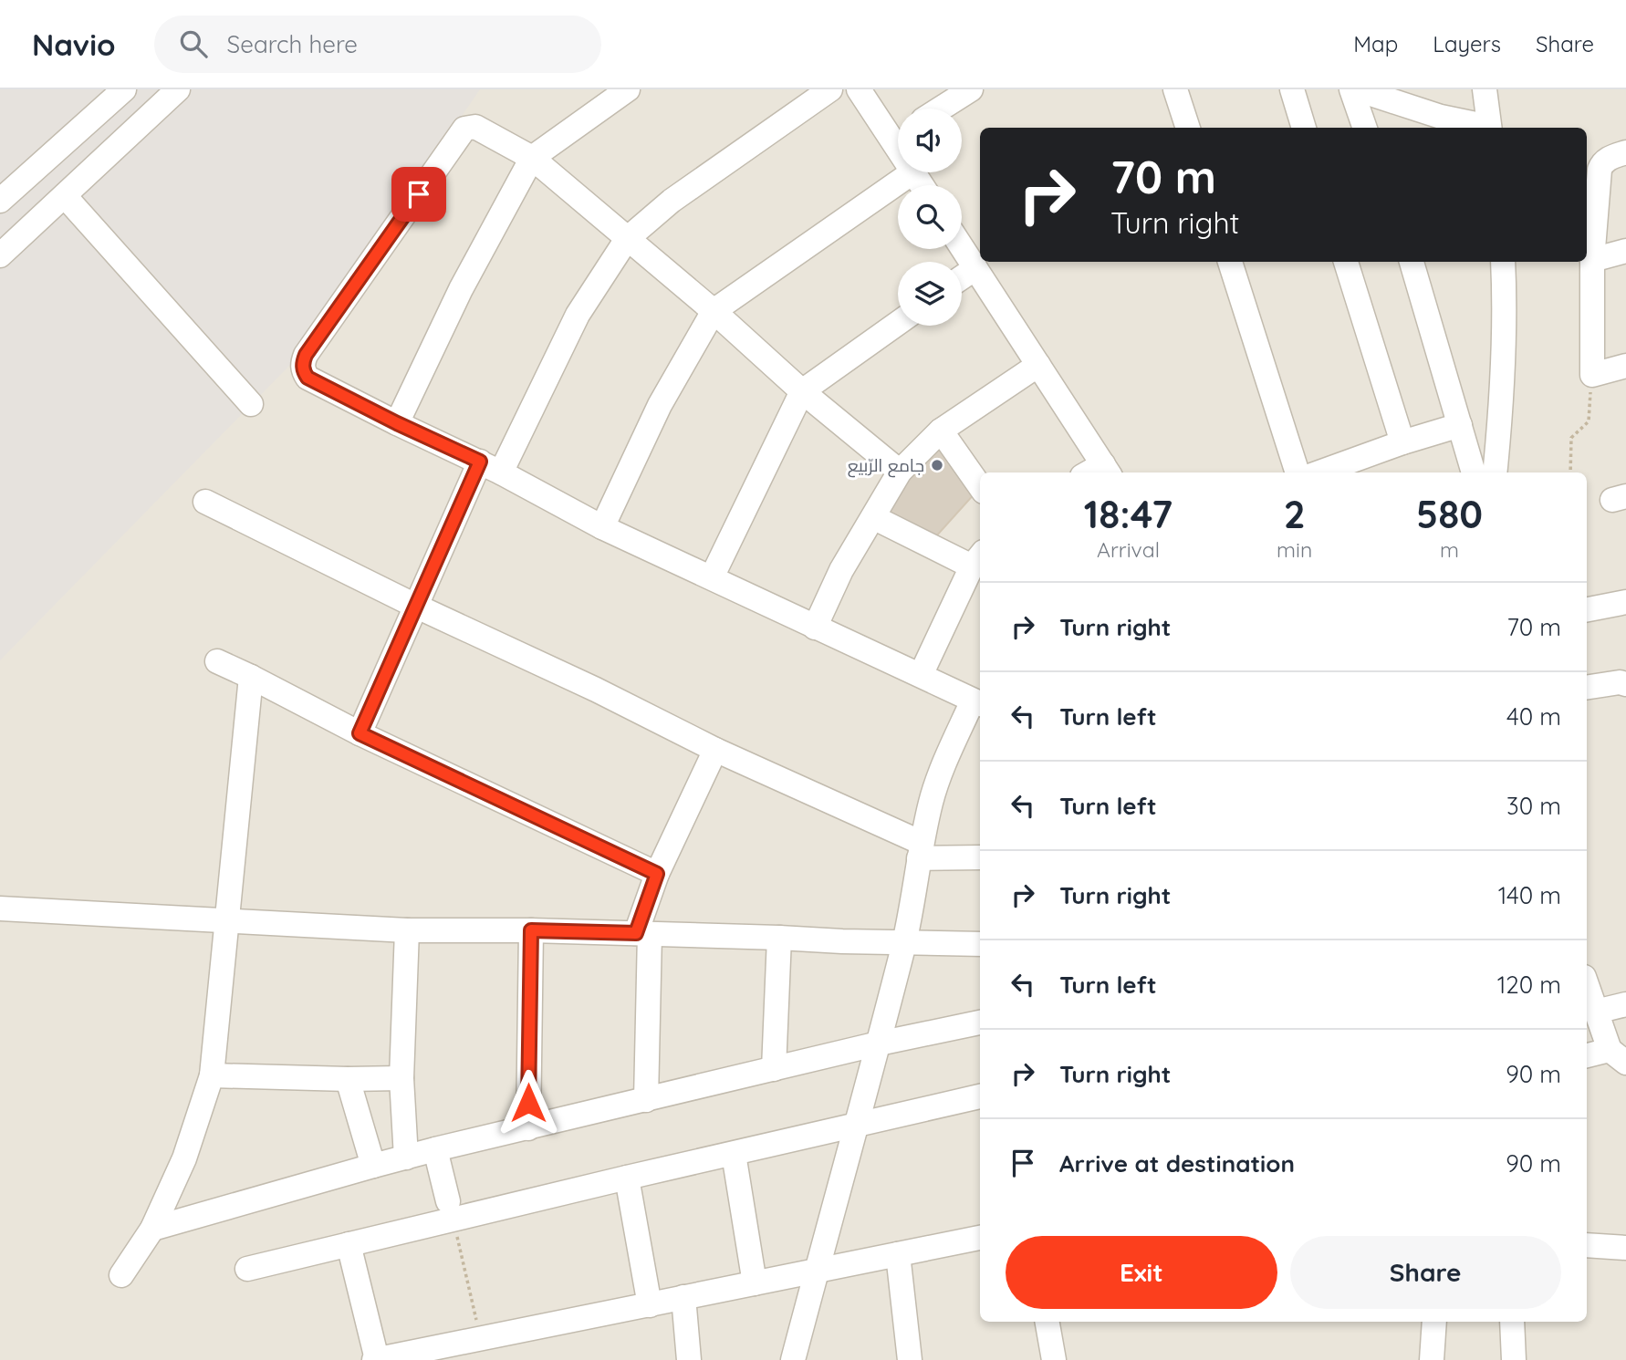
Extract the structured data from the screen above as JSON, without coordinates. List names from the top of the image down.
{
  "places": ["جامع الرّبيع"],
  "page": {
    "header": "Navio",
    "search": "Search here",
    "nav": ["Map", "Layers", "Share"],
    "turn": ["70 m", "Turn right"],
    "eta": [
      "18:47",
      "Arrival",
      "2",
      "min",
      "580",
      "m"
    ],
    "list": [
      {
        "name": "Turn right",
        "value": "70 m"
      },
      {
        "name": "Turn left",
        "value": "40 m"
      },
      {
        "name": "Turn left",
        "value": "30 m"
      },
      {
        "name": "Turn right",
        "value": "140 m"
      },
      {
        "name": "Turn left",
        "value": "120 m"
      },
      {
        "name": "Turn right",
        "value": "90 m"
      },
      {
        "name": "Arrive at destination",
        "value": "90 m"
      }
    ],
    "buttons": ["Exit", "Share"]
  }
}
